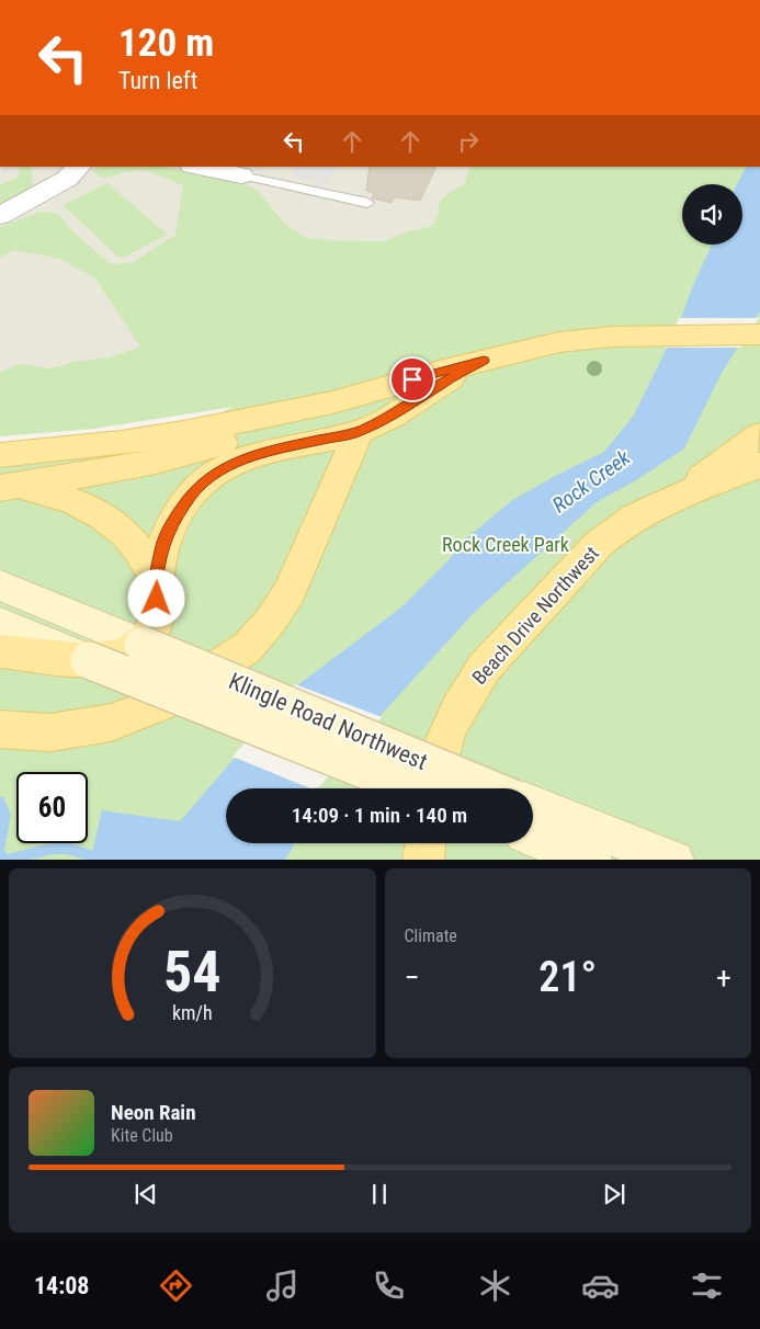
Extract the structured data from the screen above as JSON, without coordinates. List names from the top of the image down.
{
  "streets": {
    "main road": ["Beach Drive Northwest", "Klingle Road Northwest"]
  },
  "water": ["Rock Creek"],
  "parks": ["Rock Creek Park"],
  "page": {
    "turn": ["120 m", "Turn left"],
    "limit": "60",
    "trip": "14:09 · 1 min · 140 m",
    "tile": "Climate",
    "heat": ["−", "21°", "+"],
    "song": ["Neon Rain", "Kite Club"],
    "tabs": "14:08",
    "gauge": ["54", "km/h"]
  }
}
